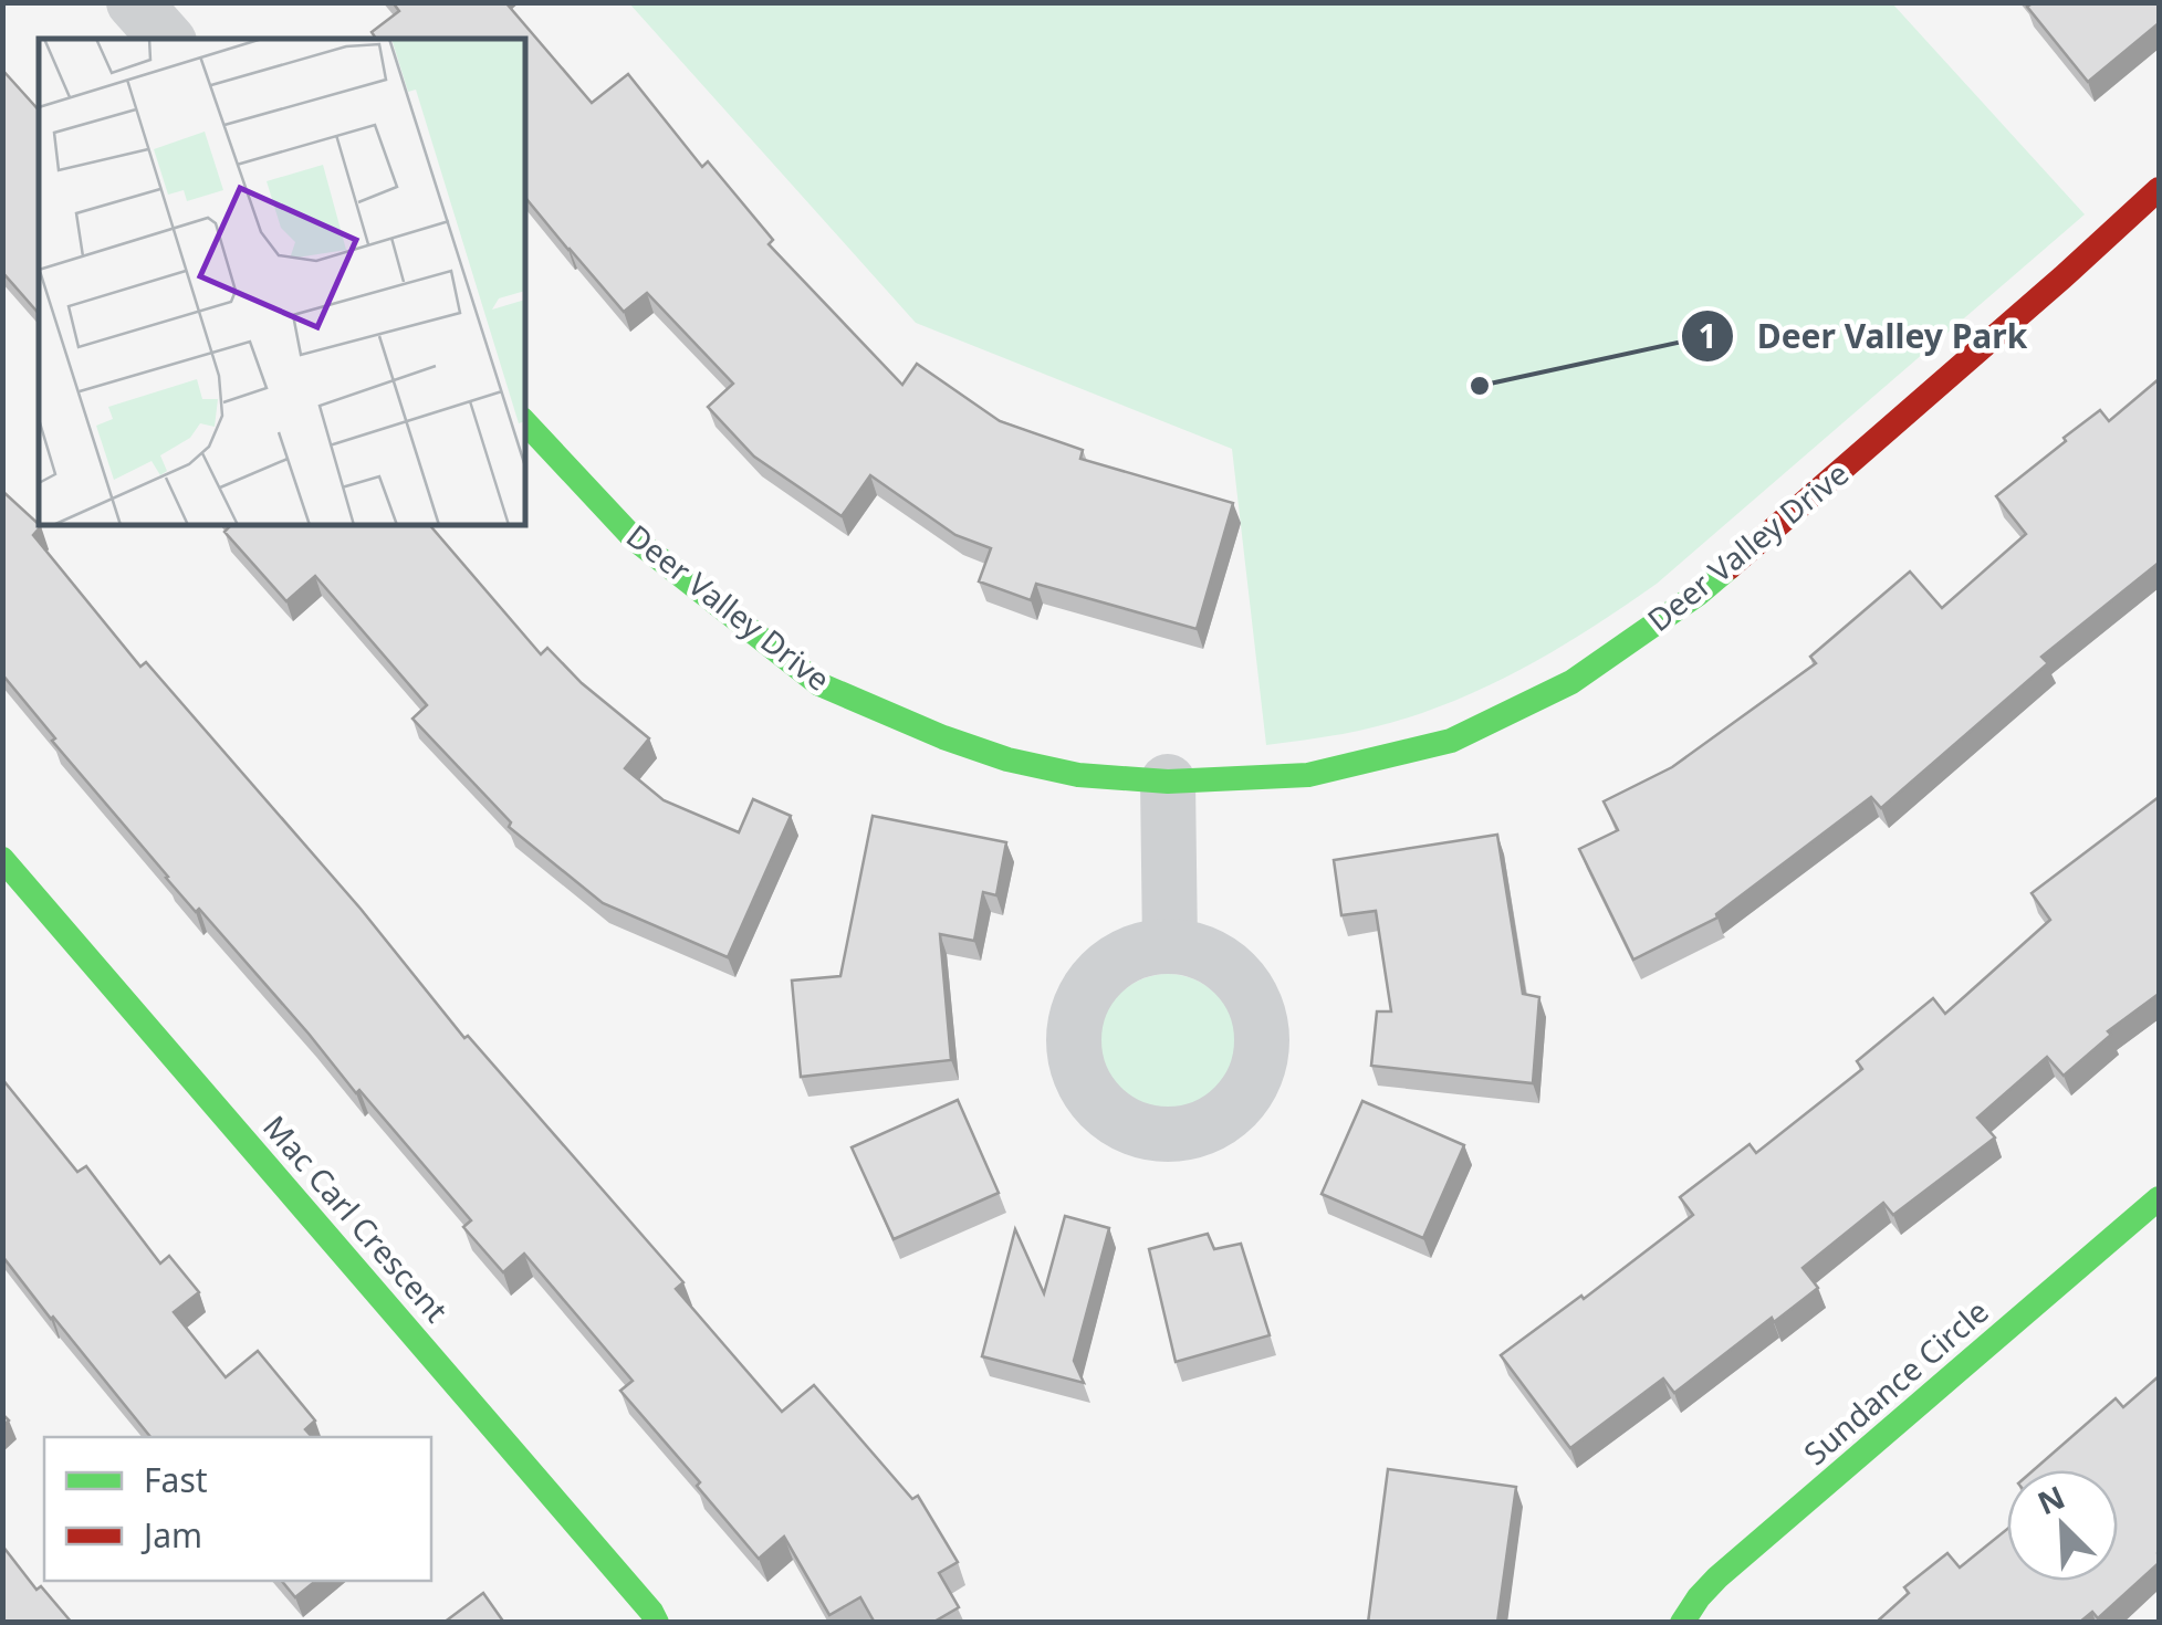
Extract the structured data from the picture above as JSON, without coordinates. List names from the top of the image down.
{
  "streets": {
    "street": ["Deer Valley Drive", "Mac Carl Crescent", "Sundance Circle"]
  },
  "places": ["Deer Valley Park"],
  "legend": ["Fast", "Jam"],
  "north": "top left"
}
